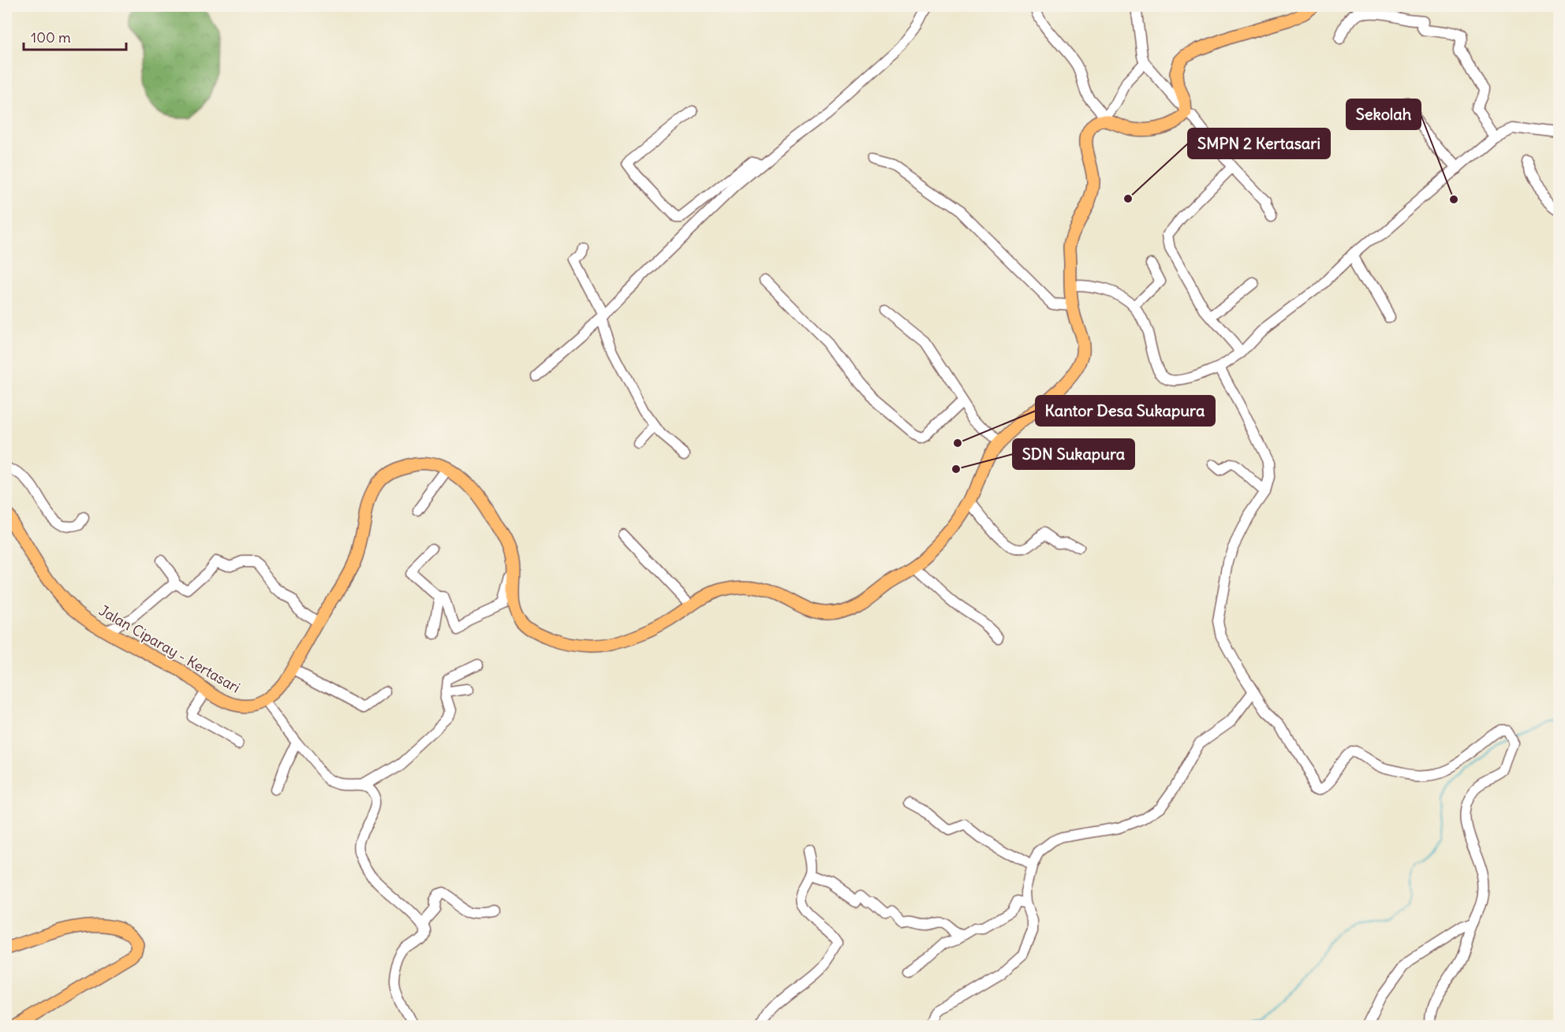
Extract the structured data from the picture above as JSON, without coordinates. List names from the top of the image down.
{
  "streets": {
    "main road": ["Jalan Ciparay - Kertasari"]
  },
  "places": [
    "SMPN 2 Kertasari",
    "Sekolah",
    "Kantor Desa Sukapura",
    "SDN Sukapura"
  ],
  "scale_bar": "100 m"
}
